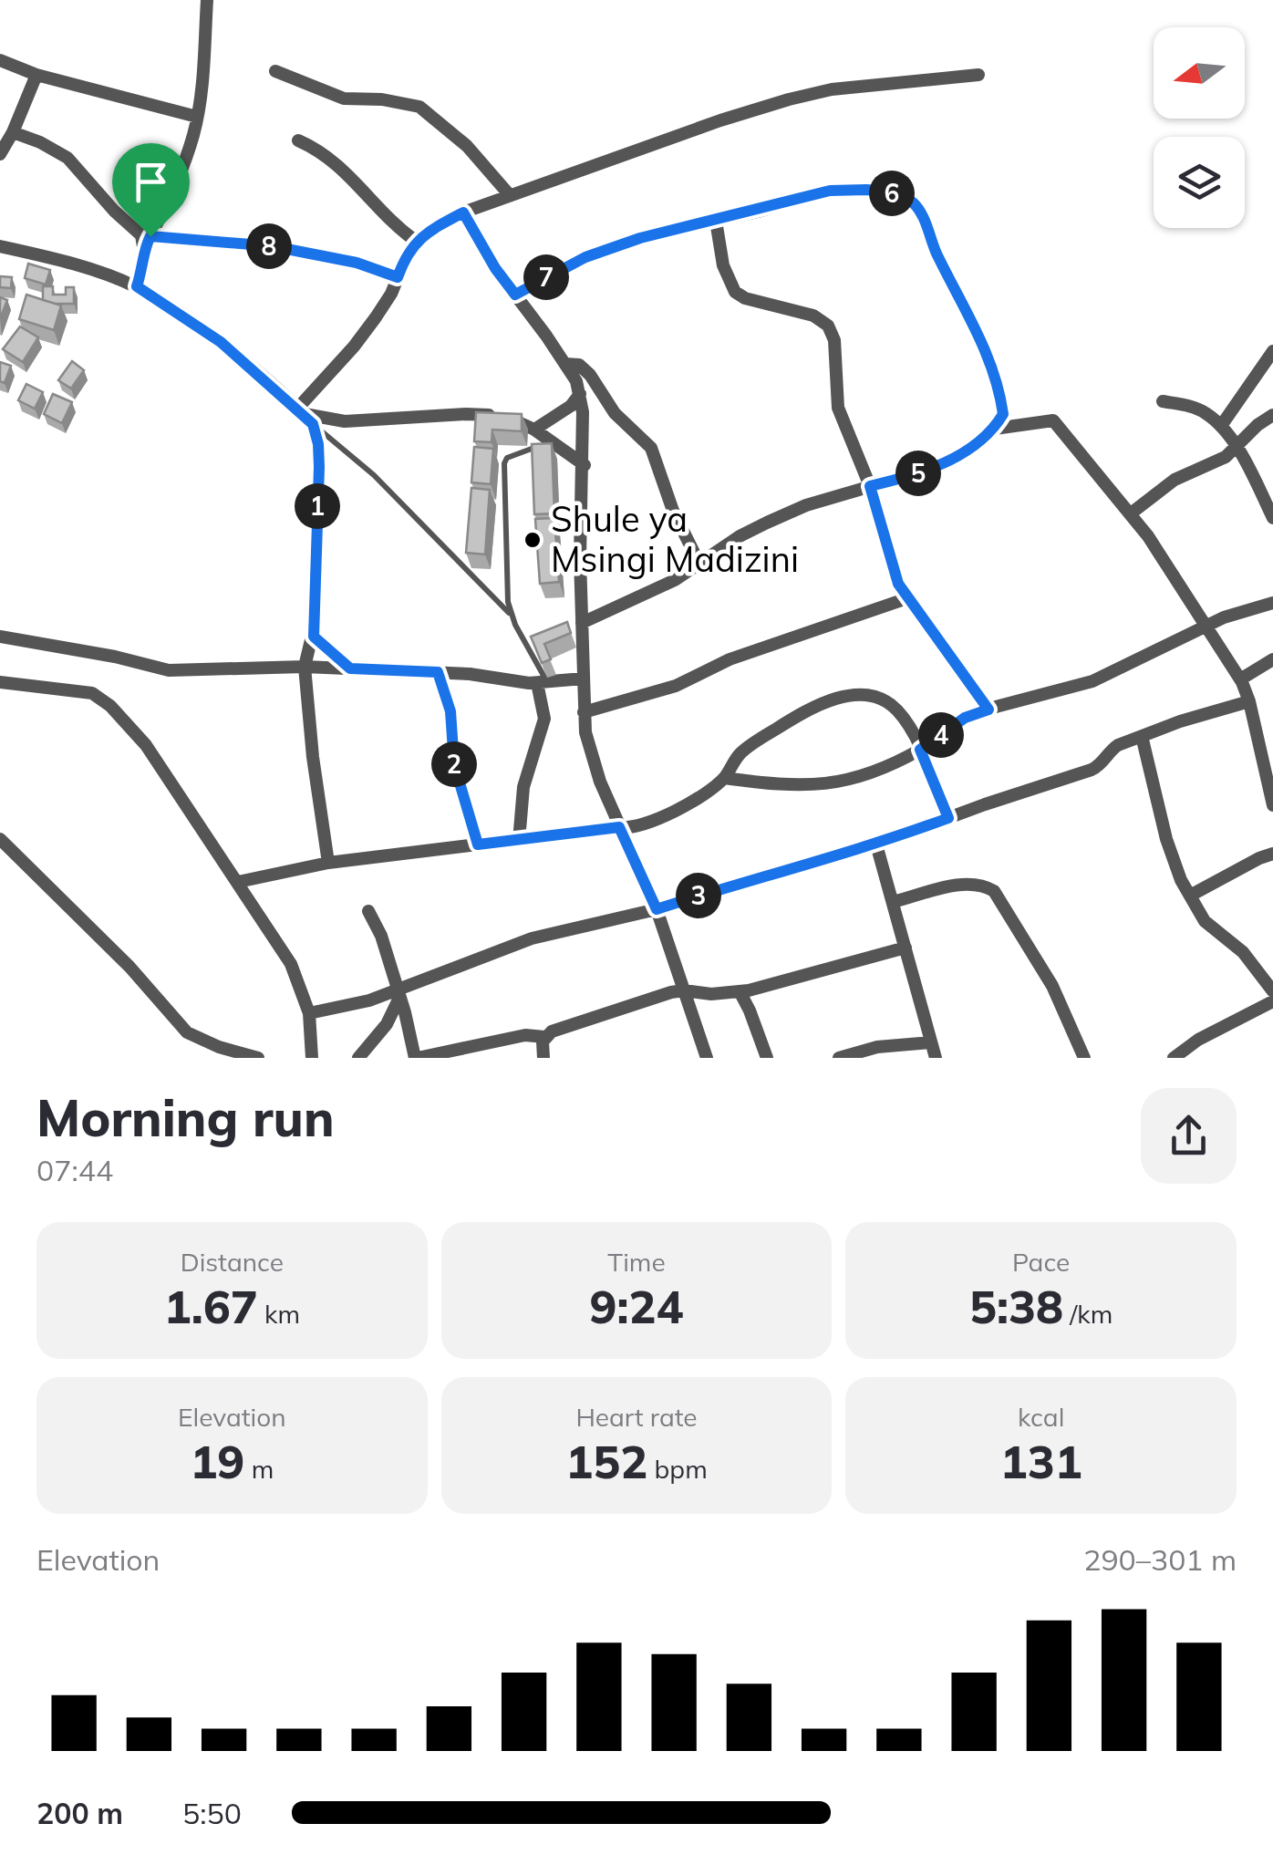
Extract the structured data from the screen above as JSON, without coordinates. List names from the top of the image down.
{
  "places": ["Shule ya Msingi Madizini"],
  "north": "left",
  "page": {
    "pins": [
      "6",
      "8",
      "7",
      "5",
      "1",
      "4",
      "2",
      "3"
    ],
    "heading": ["Morning run", "07:44"],
    "stats": [
      ["Distance", "1.67 km"],
      ["Time", "9:24"],
      ["Pace", "5:38 /km"],
      ["Elevation", "19 m"],
      ["Heart rate", "152 bpm"],
      ["kcal", "131"]
    ],
    "chart": ["Elevation", "290–301 m"],
    "list": [
      {
        "name": "200 m",
        "note": "5:50"
      }
    ]
  }
}
